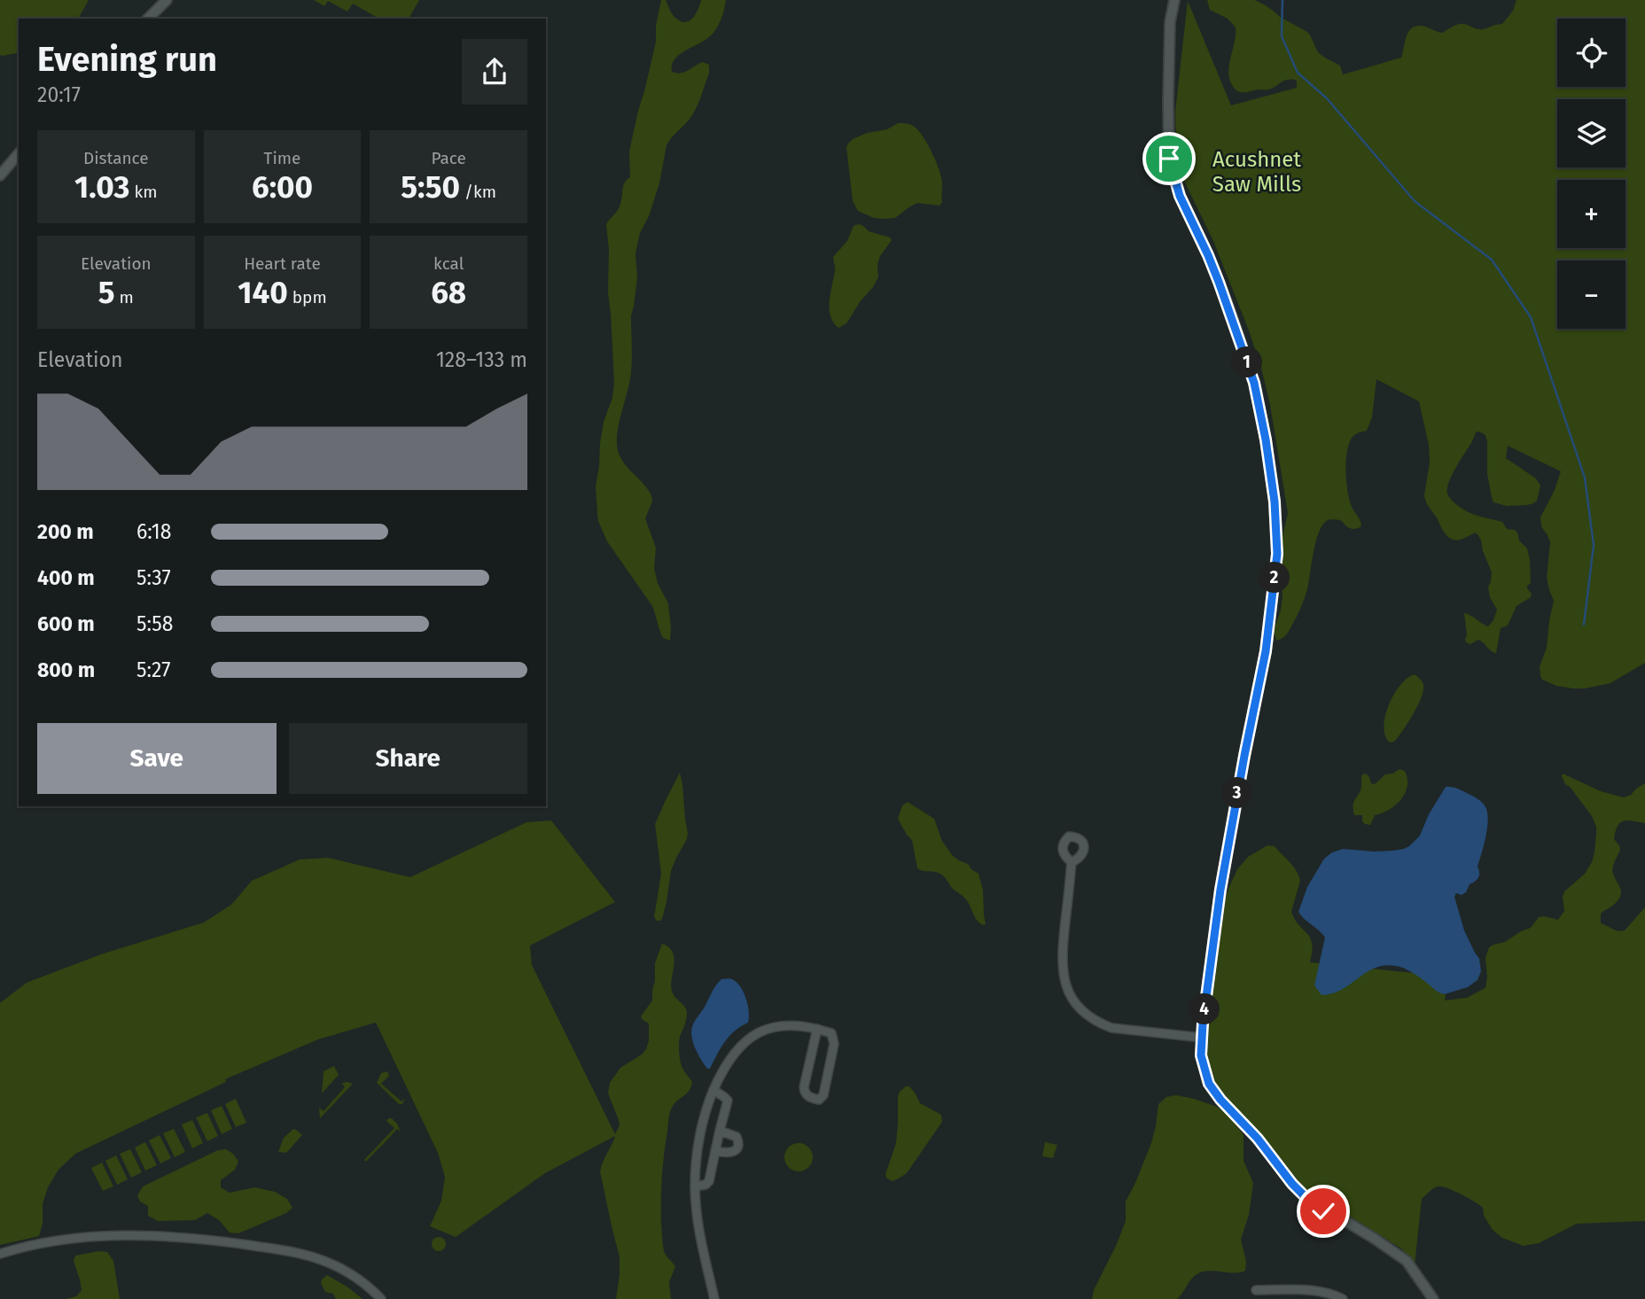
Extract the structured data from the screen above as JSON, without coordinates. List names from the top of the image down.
{
  "parks": ["Acushnet Saw Mills"],
  "page": {
    "map_buttons": ["+", "−"],
    "heading": ["Evening run", "20:17"],
    "stats": [
      ["Distance", "1.03 km"],
      ["Time", "6:00"],
      ["Pace", "5:50 /km"],
      ["Elevation", "5 m"],
      ["Heart rate", "140 bpm"],
      ["kcal", "68"]
    ],
    "chart": ["Elevation", "128–133 m"],
    "pins": [
      "1",
      "2",
      "3",
      "4"
    ],
    "list": [
      {
        "name": "200 m",
        "note": "6:18"
      },
      {
        "name": "400 m",
        "note": "5:37"
      },
      {
        "name": "600 m",
        "note": "5:58"
      },
      {
        "name": "800 m",
        "note": "5:27"
      }
    ],
    "buttons": ["Save", "Share"]
  }
}
